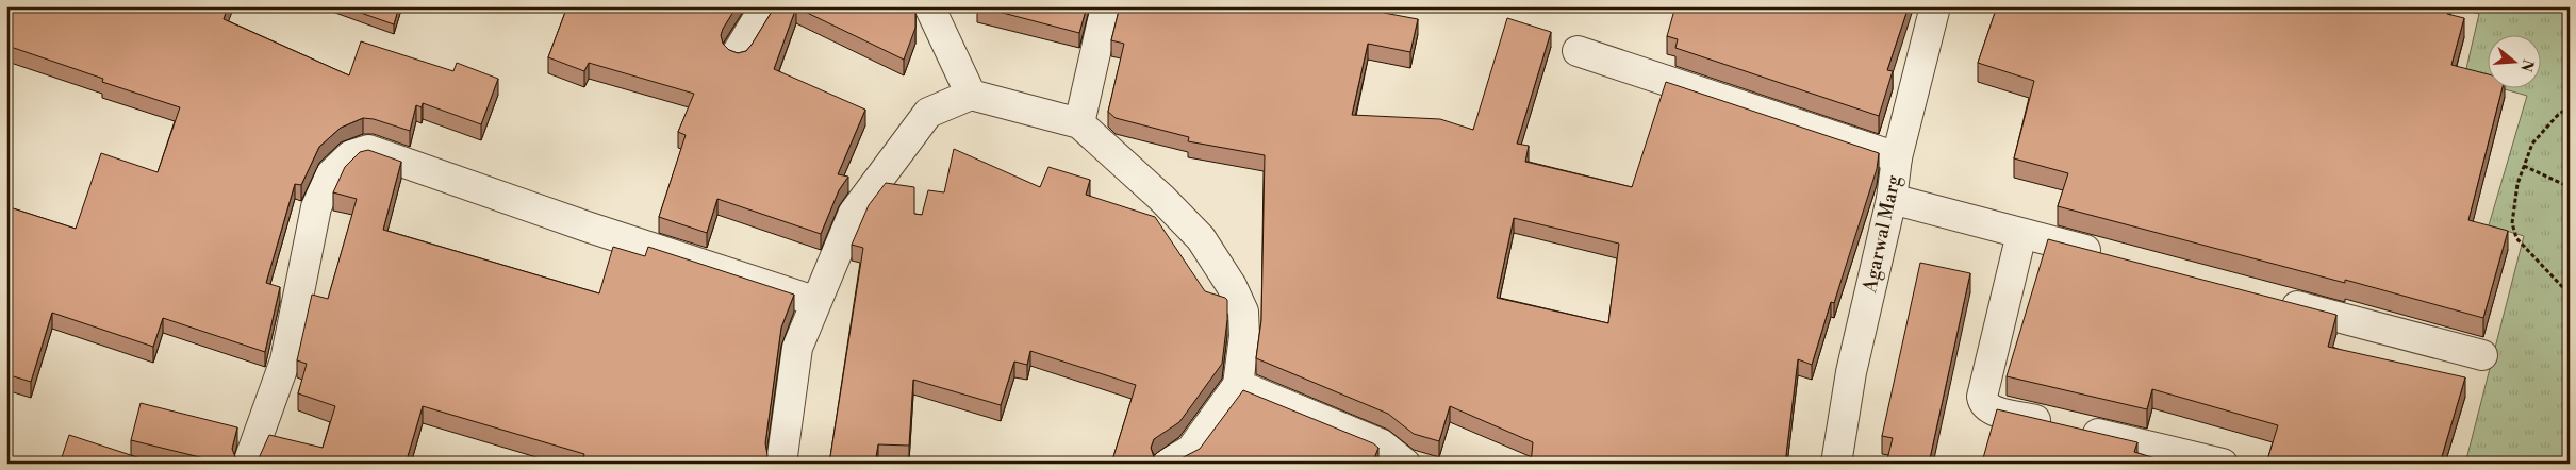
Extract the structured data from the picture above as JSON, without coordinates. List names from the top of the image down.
{
  "streets": {
    "street": ["Agarwal Marg"]
  },
  "north": "right"
}
